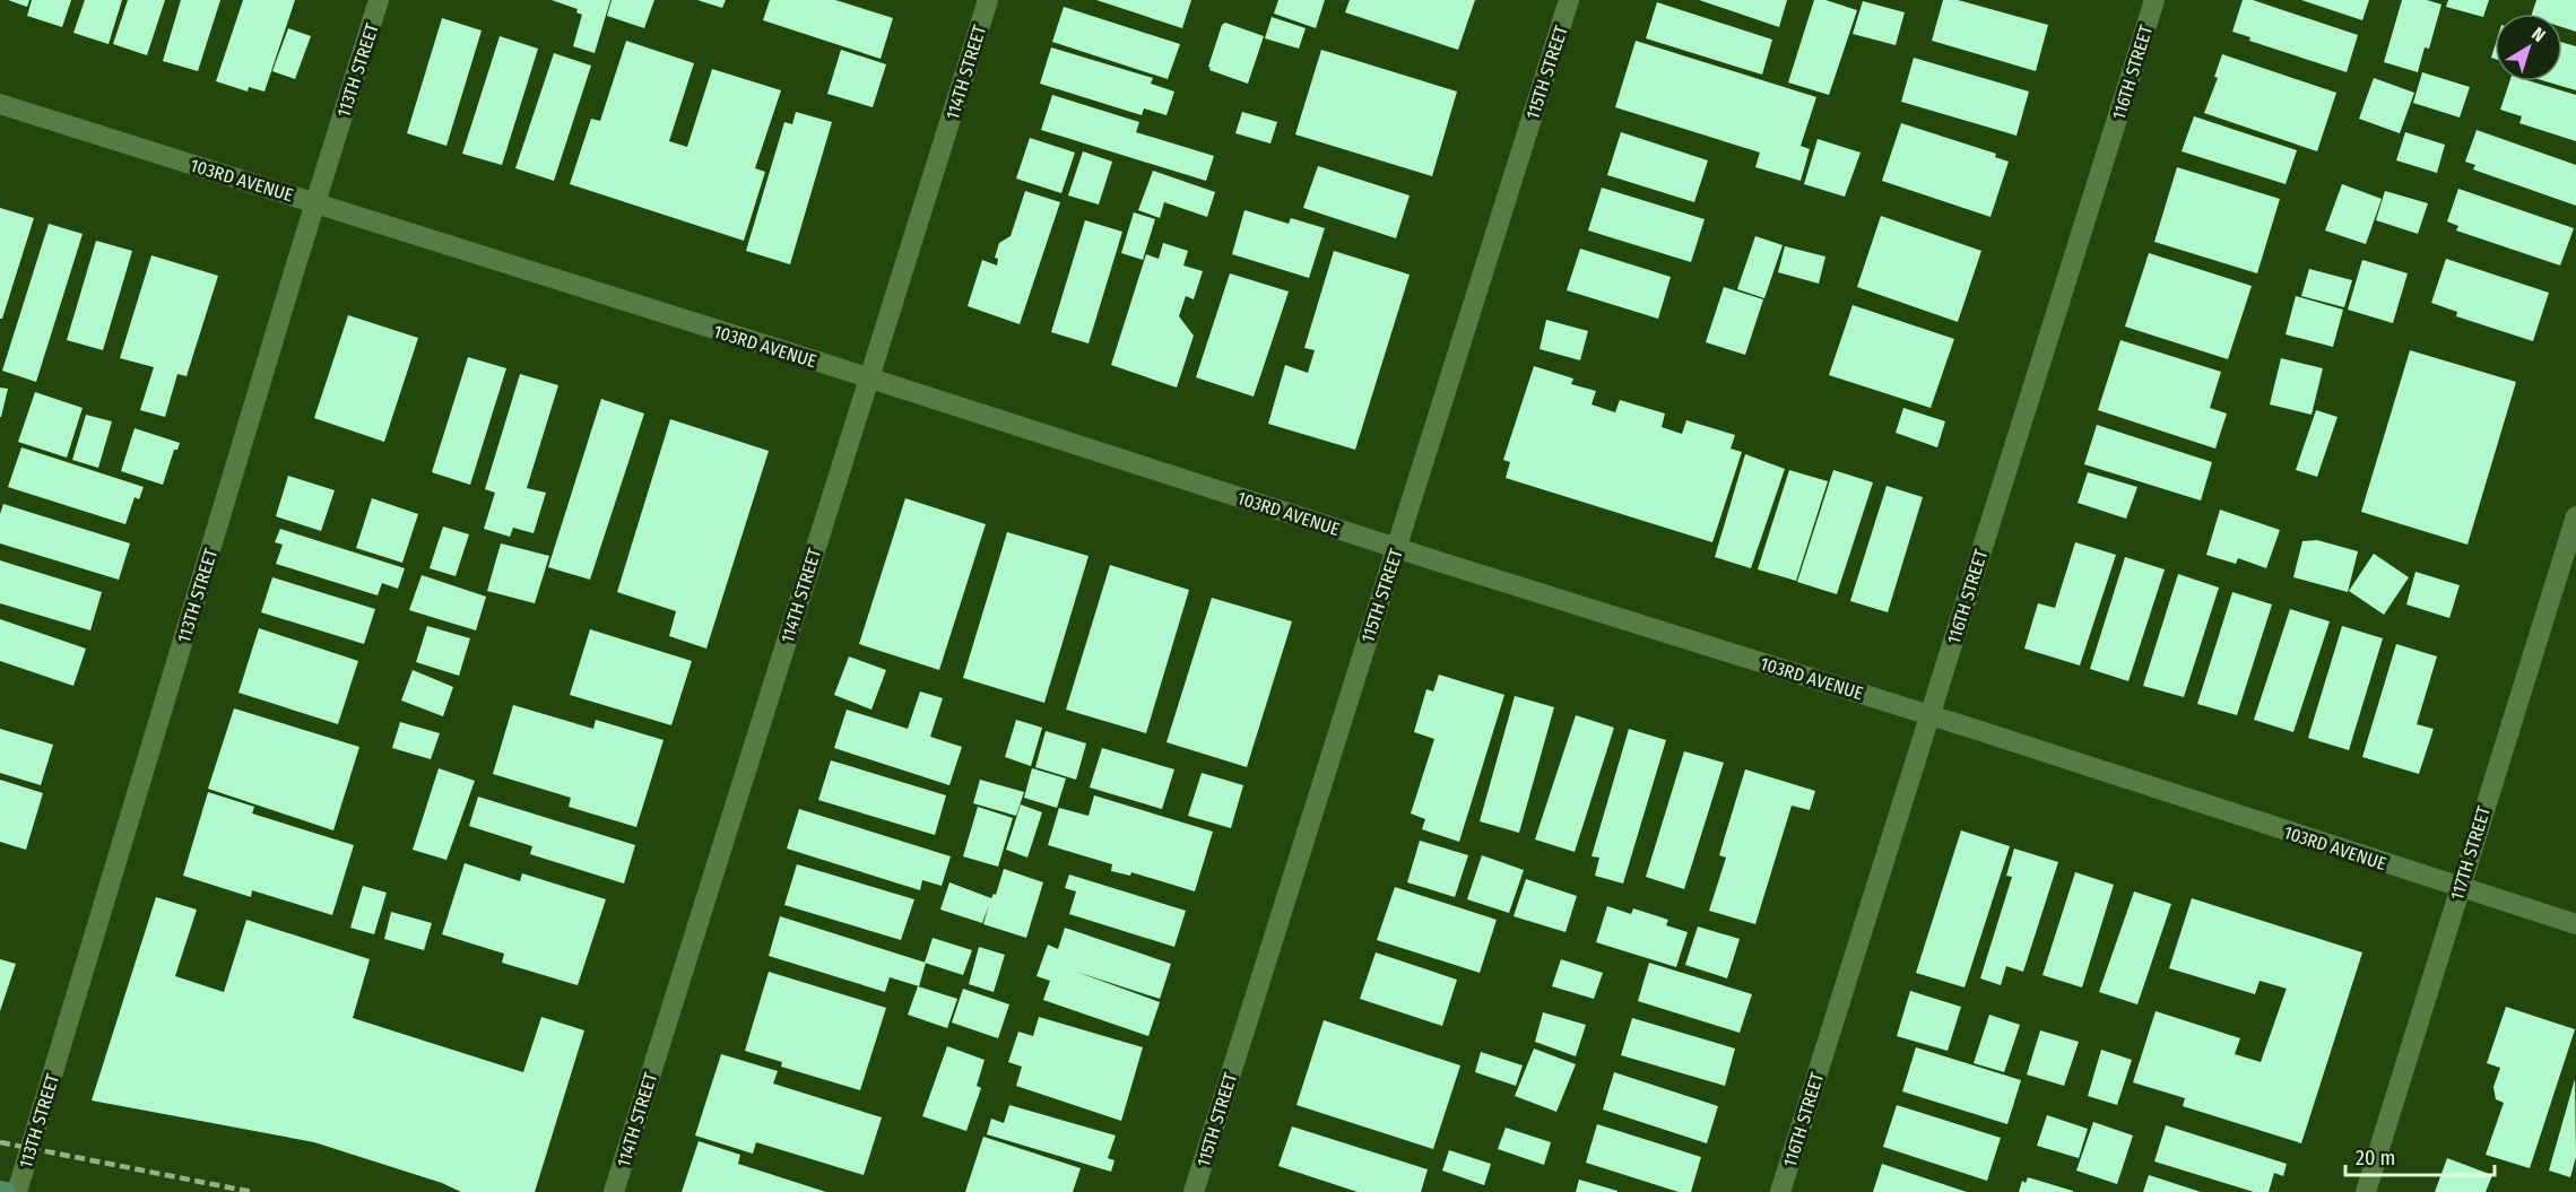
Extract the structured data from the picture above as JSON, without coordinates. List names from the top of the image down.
{
  "streets": {
    "street": [
      "113TH STREET",
      "114TH STREET",
      "115TH STREET",
      "116TH STREET",
      "103RD AVENUE",
      "117TH STREET"
    ]
  },
  "crossings": [
    ["113TH STREET", "103RD AVENUE"],
    ["114TH STREET", "103RD AVENUE"],
    ["115TH STREET", "103RD AVENUE"],
    ["116TH STREET", "103RD AVENUE"],
    ["103RD AVENUE", "117TH STREET"]
  ],
  "scale_bar": "20 m",
  "north": "top right"
}
